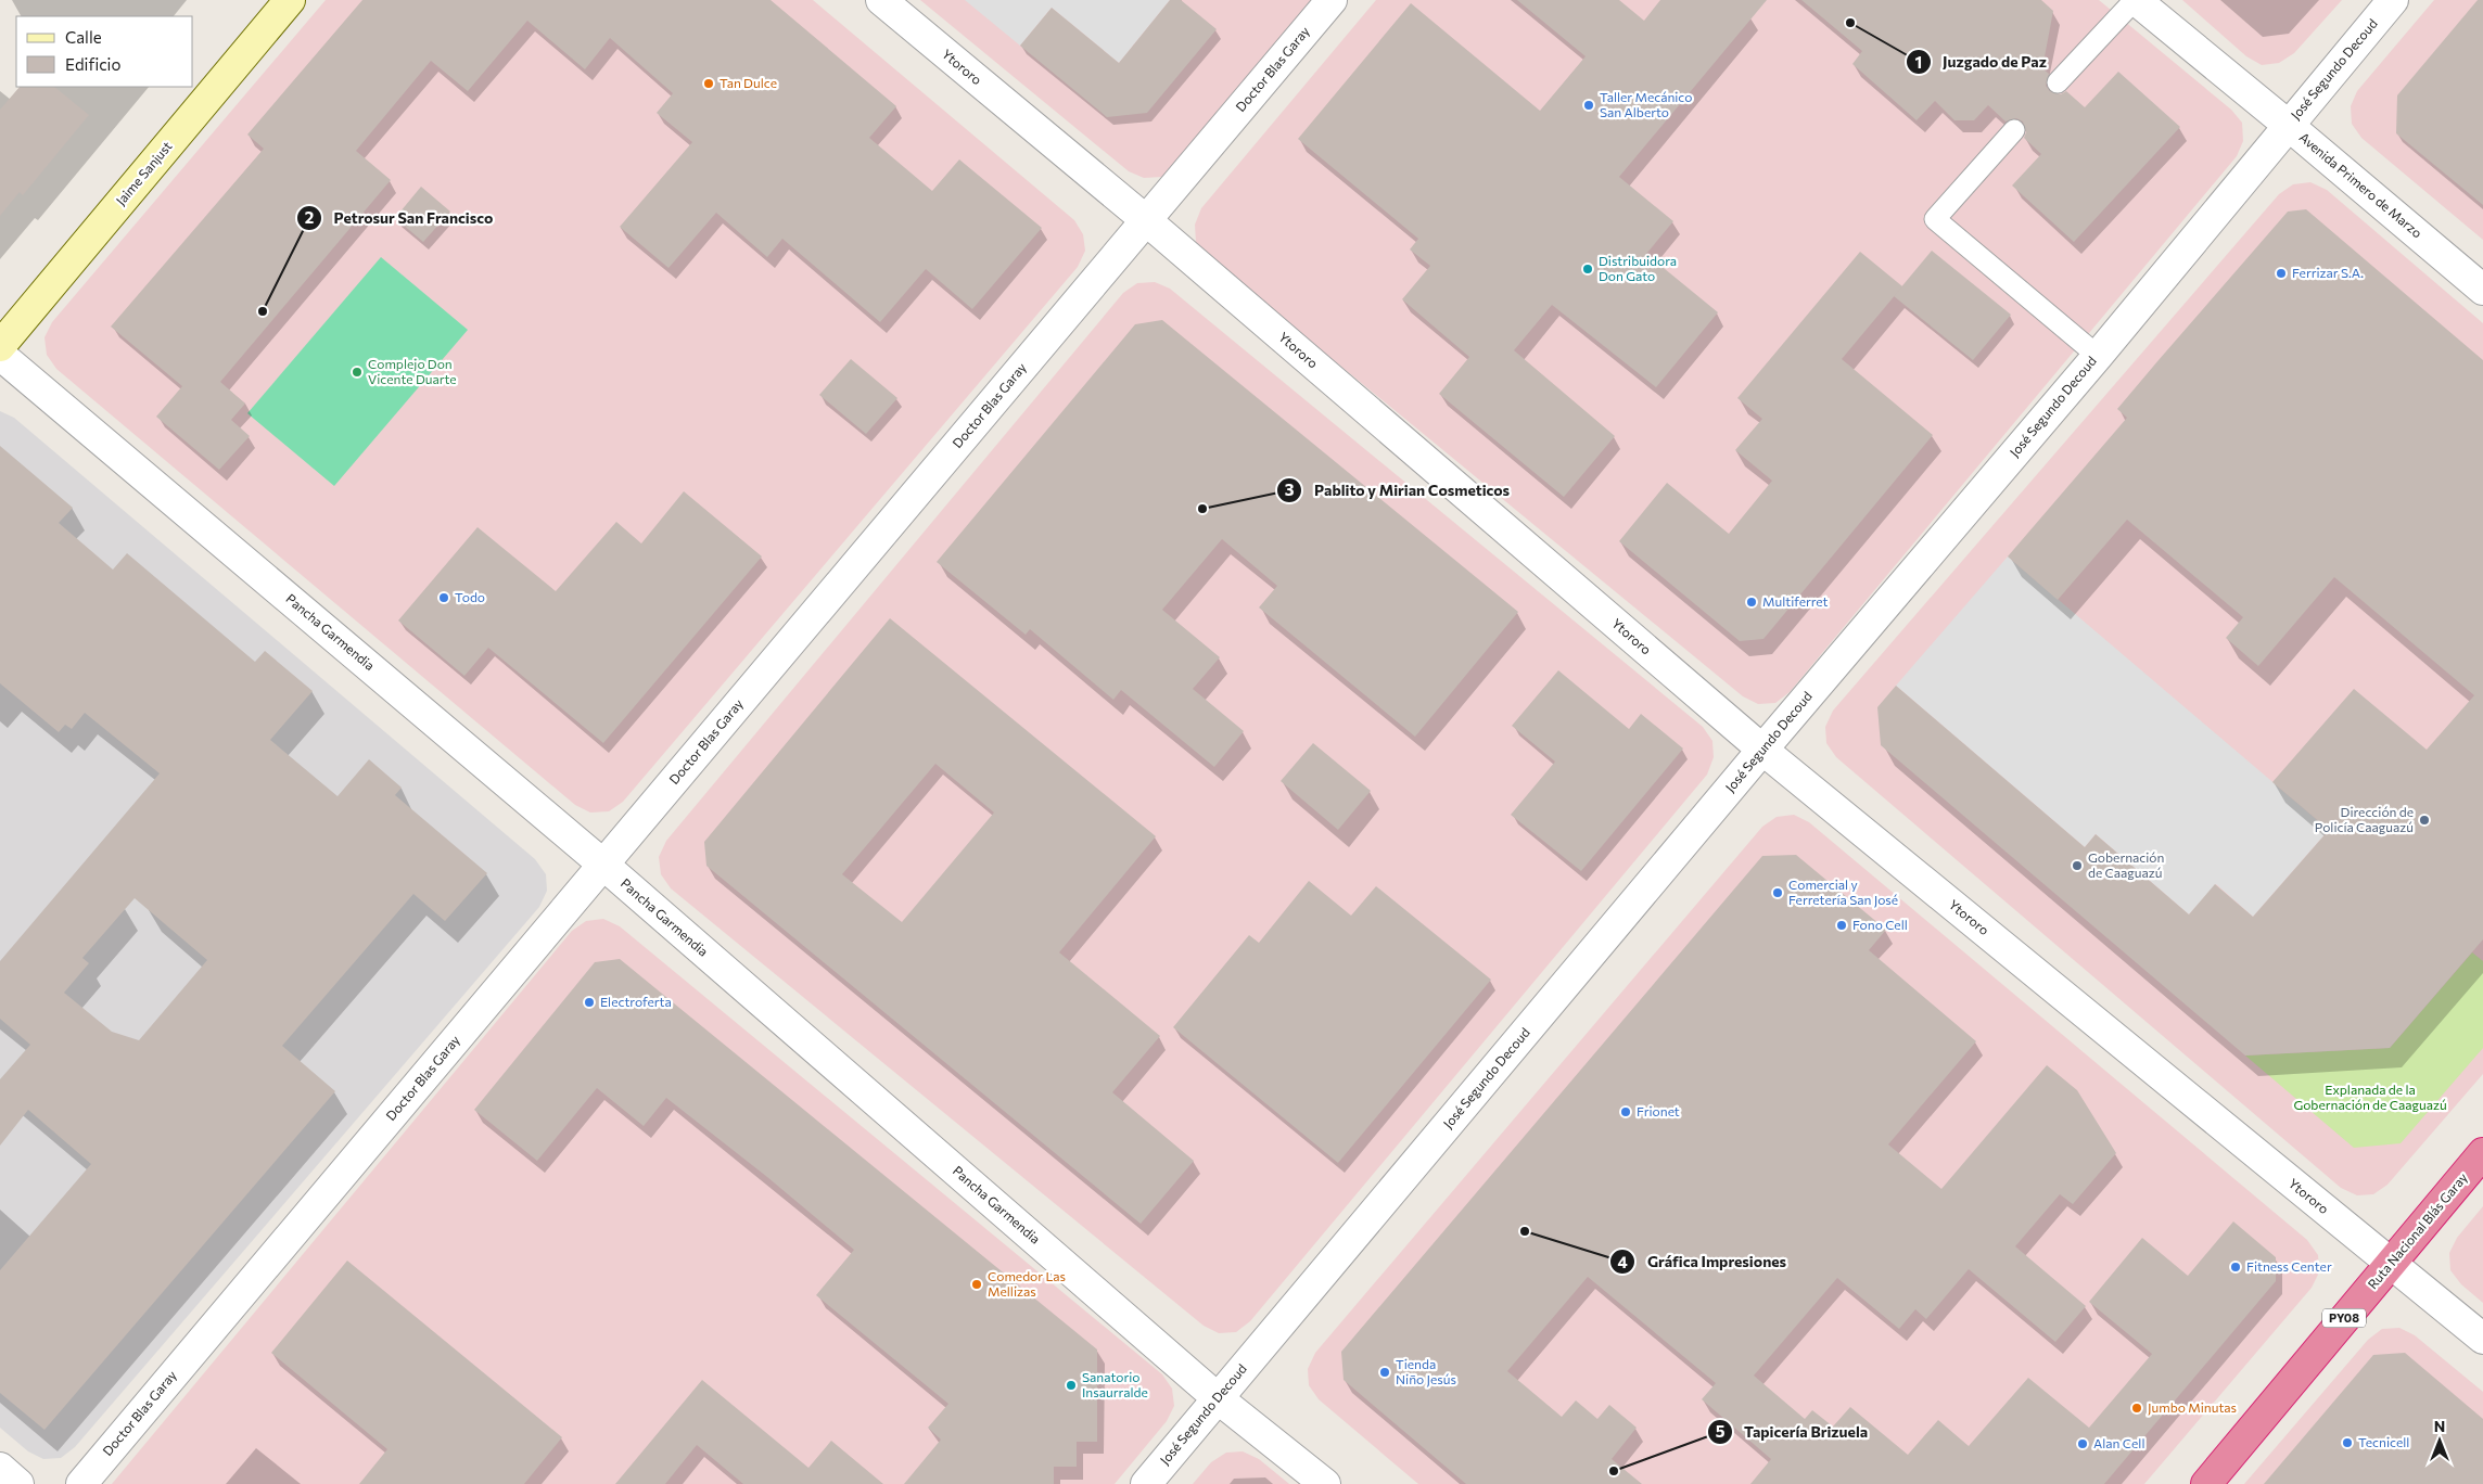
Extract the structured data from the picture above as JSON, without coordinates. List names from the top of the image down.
{
  "streets": {
    "highway": ["Ruta Nacional Blás Garay", "PY08"],
    "main road": ["Jaime Sanjust"],
    "street": [
      "Ytororo",
      "Doctor Blas Garay",
      "José Segundo Decoud",
      "Avenida Primero de Marzo",
      "Pancha Garmendia"
    ]
  },
  "crossings": [
    ["Ytororo", "Doctor Blas Garay"],
    ["Ytororo", "José Segundo Decoud"],
    ["Ytororo", "Ruta Nacional Blás Garay"],
    ["Doctor Blas Garay", "Pancha Garmendia"],
    ["José Segundo Decoud", "Avenida Primero de Marzo"],
    ["José Segundo Decoud", "Pancha Garmendia"]
  ],
  "parks": ["Explanada de la Gobernación de Caaguazú"],
  "places": [
    "Juzgado de Paz",
    "Tan Dulce",
    "Taller Mecánico San Alberto",
    "Distribuidora Don Gato",
    "Ferrizar S.A.",
    "Petrosur San Francisco",
    "Complejo Don Vicente Duarte",
    "Pablito y Mirian Cosmeticos",
    "Todo",
    "Multiferret",
    "Dirección de Policía Caaguazú",
    "Gobernación de Caaguazú",
    "Comercial y Ferretería San José",
    "Fono Cell",
    "Electroferta",
    "Frionet",
    "Gráfica Impresiones",
    "Fitness Center",
    "Comedor Las Mellizas",
    "Tienda Niño Jesús",
    "Sanatorio Insaurralde",
    "Jumbo Minutas",
    "Tecnicell",
    "Alan Cell",
    "Tapicería Brizuela"
  ],
  "legend": ["Calle", "Edificio"],
  "north": "top"
}
